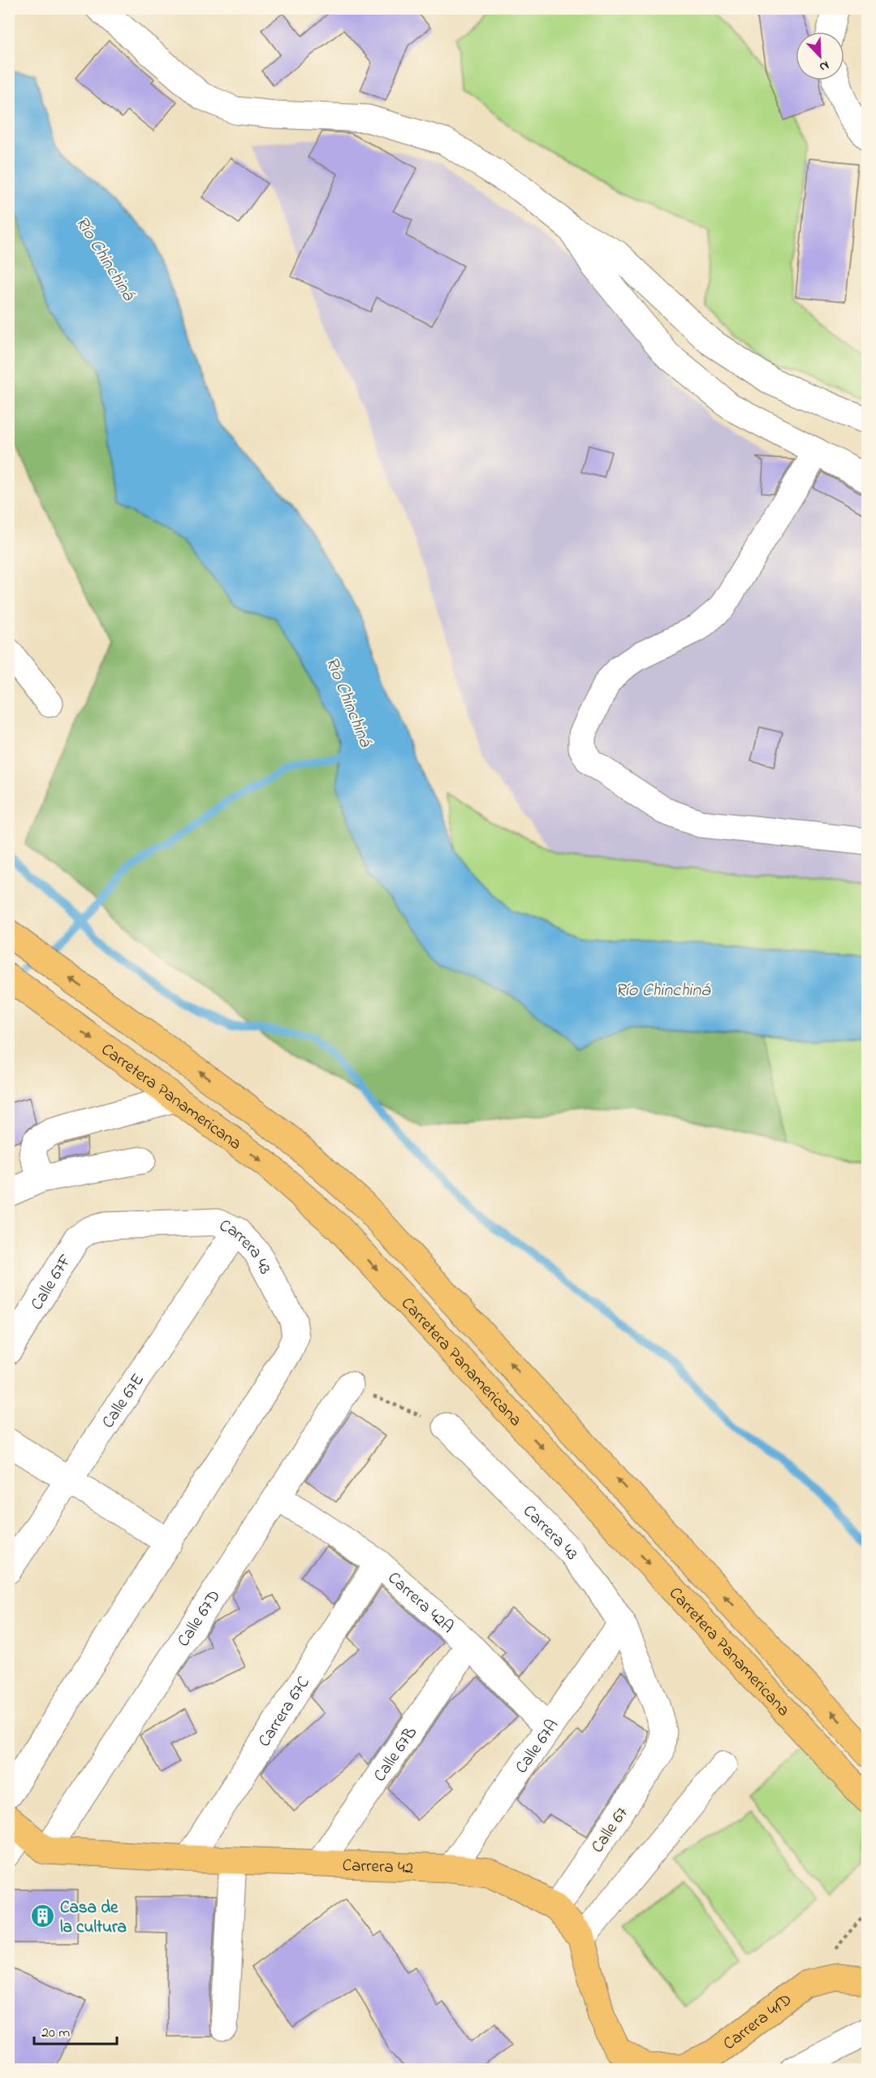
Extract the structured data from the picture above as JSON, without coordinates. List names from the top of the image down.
{
  "streets": {
    "main road": ["Carretera Panamericana", "Carrera 42", "Carrera 41D"],
    "street": [
      "Carrera 43",
      "Calle 67F",
      "Calle 67E",
      "Carrera 42A",
      "Calle 67D",
      "Carrera 67C",
      "Calle 67A",
      "Calle 67B",
      "Calle 67"
    ]
  },
  "crossings": [
    ["Carrera 43", "Calle 67F"],
    ["Carrera 43", "Calle 67E"],
    ["Carrera 43", "Calle 67A"],
    ["Carrera 43", "Calle 67"],
    ["Carrera 42A", "Calle 67D"],
    ["Carrera 42A", "Carrera 67C"],
    ["Carrera 42A", "Calle 67A"],
    ["Carrera 42A", "Calle 67B"],
    ["Calle 67D", "Carrera 42"],
    ["Carrera 67C", "Carrera 42"],
    ["Calle 67A", "Carrera 42"],
    ["Calle 67B", "Carrera 42"],
    ["Calle 67", "Carrera 42"],
    ["Carrera 42", "Carrera 41D"]
  ],
  "water": ["Río Chinchiná"],
  "places": {
    "building": ["Casa de la cultura"]
  },
  "scale_bar": "20 m",
  "north": "bottom right"
}
